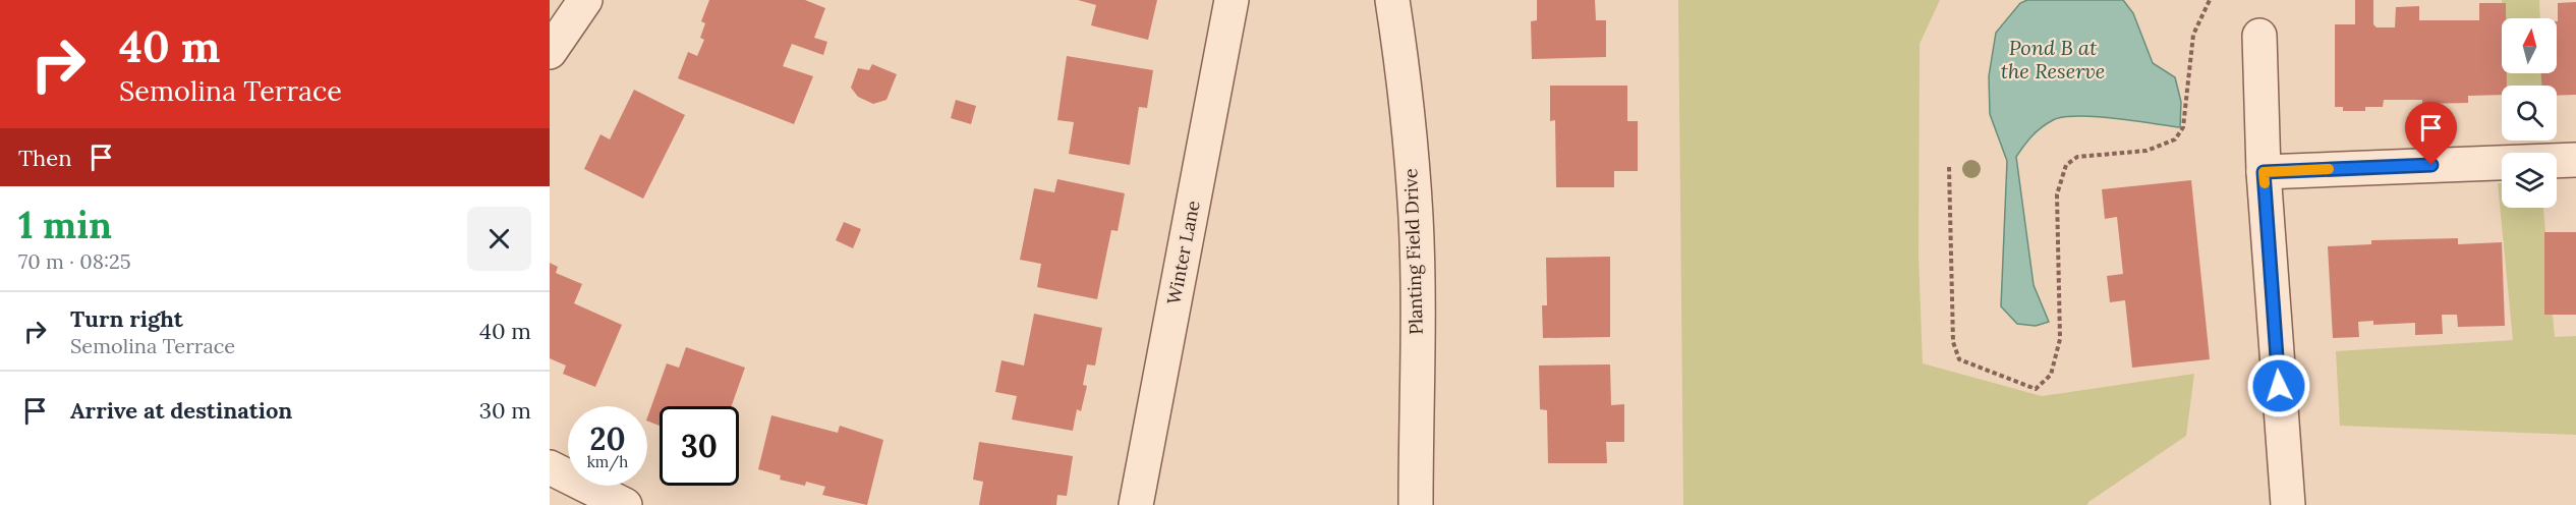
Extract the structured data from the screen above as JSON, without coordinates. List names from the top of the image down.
{
  "streets": {
    "street": ["Planting Field Drive", "Winter Lane"]
  },
  "water": ["Pond B at the Reserve"],
  "north": "top",
  "page": {
    "turn": ["40 m", "Semolina Terrace"],
    "then": "Then",
    "heading": ["1 min", "70 m · 08:25"],
    "list": [
      {
        "name": "Turn right",
        "note": "Semolina Terrace",
        "value": "40 m"
      },
      {
        "name": "Arrive at destination",
        "value": "30 m"
      }
    ],
    "speed": "20 km/h",
    "limit": "30"
  }
}
